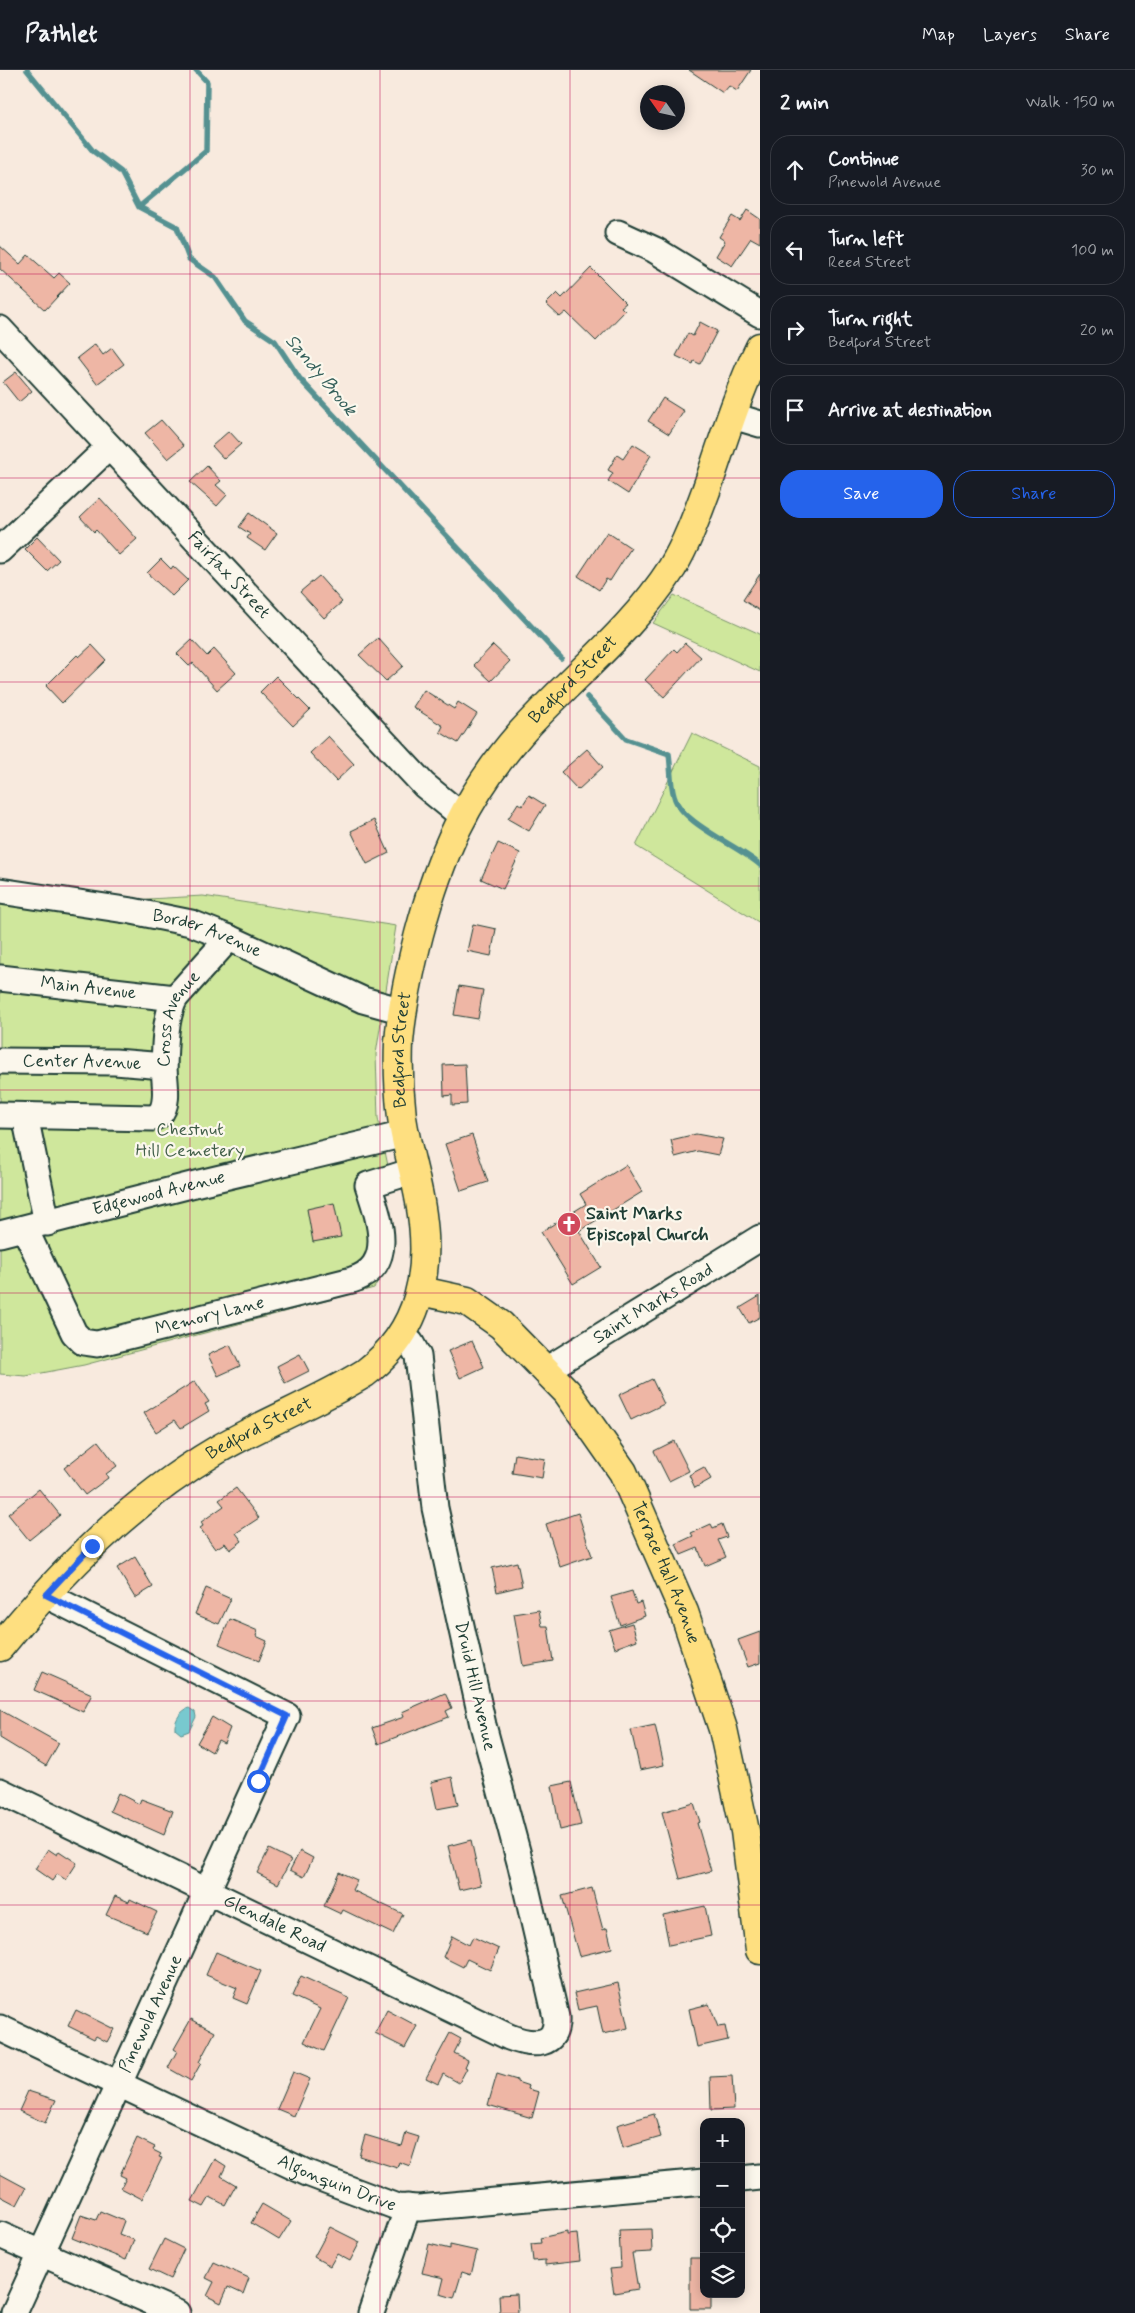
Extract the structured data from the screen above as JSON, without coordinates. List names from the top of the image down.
{
  "streets": {
    "main road": ["Bedford Street", "Terrace Hall Avenue"],
    "street": [
      "Fairfax Street",
      "Border Avenue",
      "Main Avenue",
      "Cross Avenue",
      "Center Avenue",
      "Edgewood Avenue",
      "Saint Marks Road",
      "Memory Lane",
      "Druid Hill Avenue",
      "Glendale Road",
      "Pinewold Avenue",
      "Algonquin Drive"
    ]
  },
  "crossings": [
    ["Fairfax Street", "Bedford Street"],
    ["Bedford Street", "Border Avenue"],
    ["Bedford Street", "Edgewood Avenue"],
    ["Bedford Street", "Memory Lane"],
    ["Bedford Street", "Terrace Hall Avenue"],
    ["Bedford Street", "Druid Hill Avenue"],
    ["Bedford Street", "Pinewold Avenue"],
    ["Border Avenue", "Cross Avenue"],
    ["Main Avenue", "Cross Avenue"],
    ["Cross Avenue", "Center Avenue"],
    ["Cross Avenue", "Memory Lane"],
    ["Edgewood Avenue", "Memory Lane"],
    ["Saint Marks Road", "Terrace Hall Avenue"],
    ["Druid Hill Avenue", "Glendale Road"],
    ["Glendale Road", "Pinewold Avenue"],
    ["Pinewold Avenue", "Algonquin Drive"]
  ],
  "water": ["Sandy Brook"],
  "parks": ["Chestnut Hill Cemetery"],
  "places": {
    "church": ["Saint Marks Episcopal Church"]
  },
  "north": "top left",
  "page": {
    "header": "Pathlet",
    "nav": ["Map", "Layers", "Share"],
    "heading": ["2 min", "Walk · 150 m"],
    "list": [
      ["Continue", "Pinewold Avenue", "30 m"],
      ["Turn left", "Reed Street", "100 m"],
      ["Turn right", "Bedford Street", "20 m"],
      "Arrive at destination"
    ],
    "buttons": ["Save", "Share"],
    "map_buttons": ["+", "−"]
  }
}
